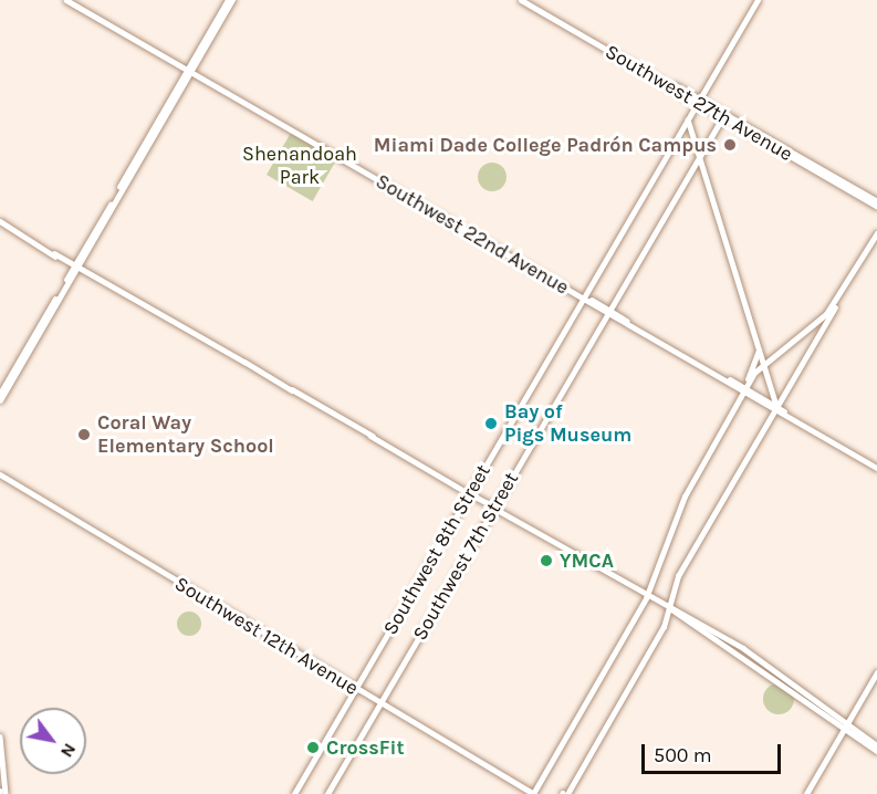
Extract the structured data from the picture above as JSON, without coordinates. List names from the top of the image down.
{
  "streets": {
    "highway": ["Southwest 27th Avenue"],
    "main road": [
      "Southwest 22nd Avenue",
      "Southwest 8th Street",
      "Southwest 7th Street",
      "Southwest 12th Avenue"
    ]
  },
  "crossings": [
    ["Southwest 27th Avenue", "Southwest 8th Street"],
    ["Southwest 27th Avenue", "Southwest 7th Street"],
    ["Southwest 22nd Avenue", "Southwest 8th Street"],
    ["Southwest 22nd Avenue", "Southwest 7th Street"],
    ["Southwest 8th Street", "Southwest 12th Avenue"],
    ["Southwest 7th Street", "Southwest 12th Avenue"]
  ],
  "parks": ["Shenandoah Park"],
  "places": [
    "Miami Dade College Padrón Campus",
    "Bay of Pigs Museum",
    "Coral Way Elementary School",
    "YMCA",
    "CrossFit"
  ],
  "scale_bar": "500 m",
  "north": "bottom right"
}
